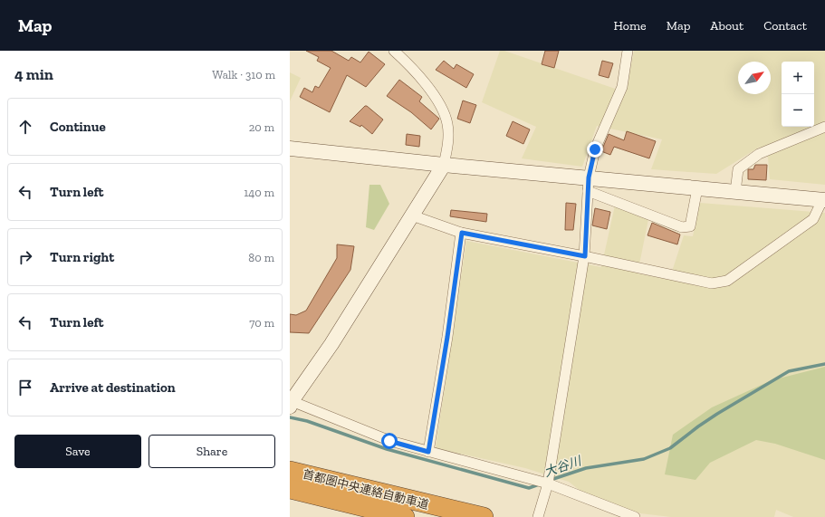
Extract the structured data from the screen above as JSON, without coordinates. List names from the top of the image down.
{
  "streets": {
    "highway": ["首都圏中央連絡自動車道"]
  },
  "water": ["大谷川"],
  "north": "top right",
  "page": {
    "header": "Map",
    "nav": [
      "Home",
      "Map",
      "About",
      "Contact"
    ],
    "heading": ["4 min", "Walk · 310 m"],
    "map_buttons": ["+", "−"],
    "list": [
      ["Continue", "20 m"],
      ["Turn left", "140 m"],
      ["Turn right", "80 m"],
      ["Turn left", "70 m"],
      "Arrive at destination"
    ],
    "buttons": ["Save", "Share"]
  }
}
